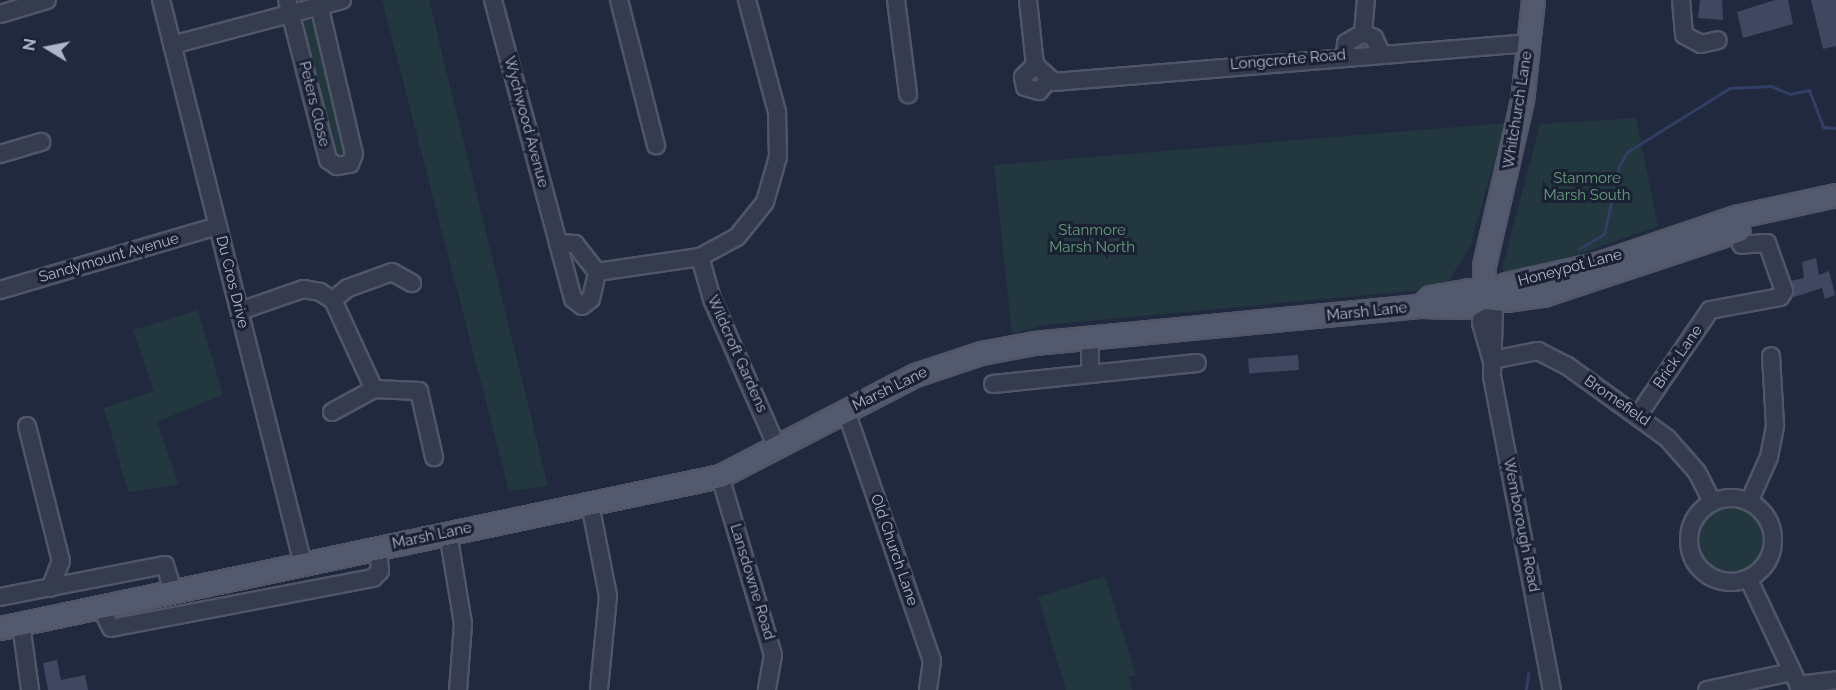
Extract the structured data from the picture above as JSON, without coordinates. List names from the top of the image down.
{
  "streets": {
    "main road": ["Whitchurch Lane", "Honeypot Lane", "Marsh Lane"],
    "street": [
      "Longcrofte Road",
      "Peters Close",
      "Wychwood Avenue",
      "Sandymount Avenue",
      "Du Cros Drive",
      "Wildcroft Gardens",
      "Brick Lane",
      "Bromefield",
      "Wemborough Road",
      "Old Church Lane",
      "Lansdowne Road"
    ]
  },
  "crossings": [
    ["Longcrofte Road", "Whitchurch Lane"],
    ["Whitchurch Lane", "Honeypot Lane"],
    ["Whitchurch Lane", "Marsh Lane"],
    ["Whitchurch Lane", "Wemborough Road"],
    ["Sandymount Avenue", "Du Cros Drive"],
    ["Honeypot Lane", "Marsh Lane"],
    ["Honeypot Lane", "Wemborough Road"],
    ["Du Cros Drive", "Marsh Lane"],
    ["Marsh Lane", "Wildcroft Gardens"],
    ["Marsh Lane", "Wemborough Road"],
    ["Marsh Lane", "Old Church Lane"],
    ["Marsh Lane", "Lansdowne Road"],
    ["Brick Lane", "Bromefield"],
    ["Bromefield", "Wemborough Road"]
  ],
  "parks": ["Stanmore Marsh South", "Stanmore Marsh North"],
  "north": "left"
}
